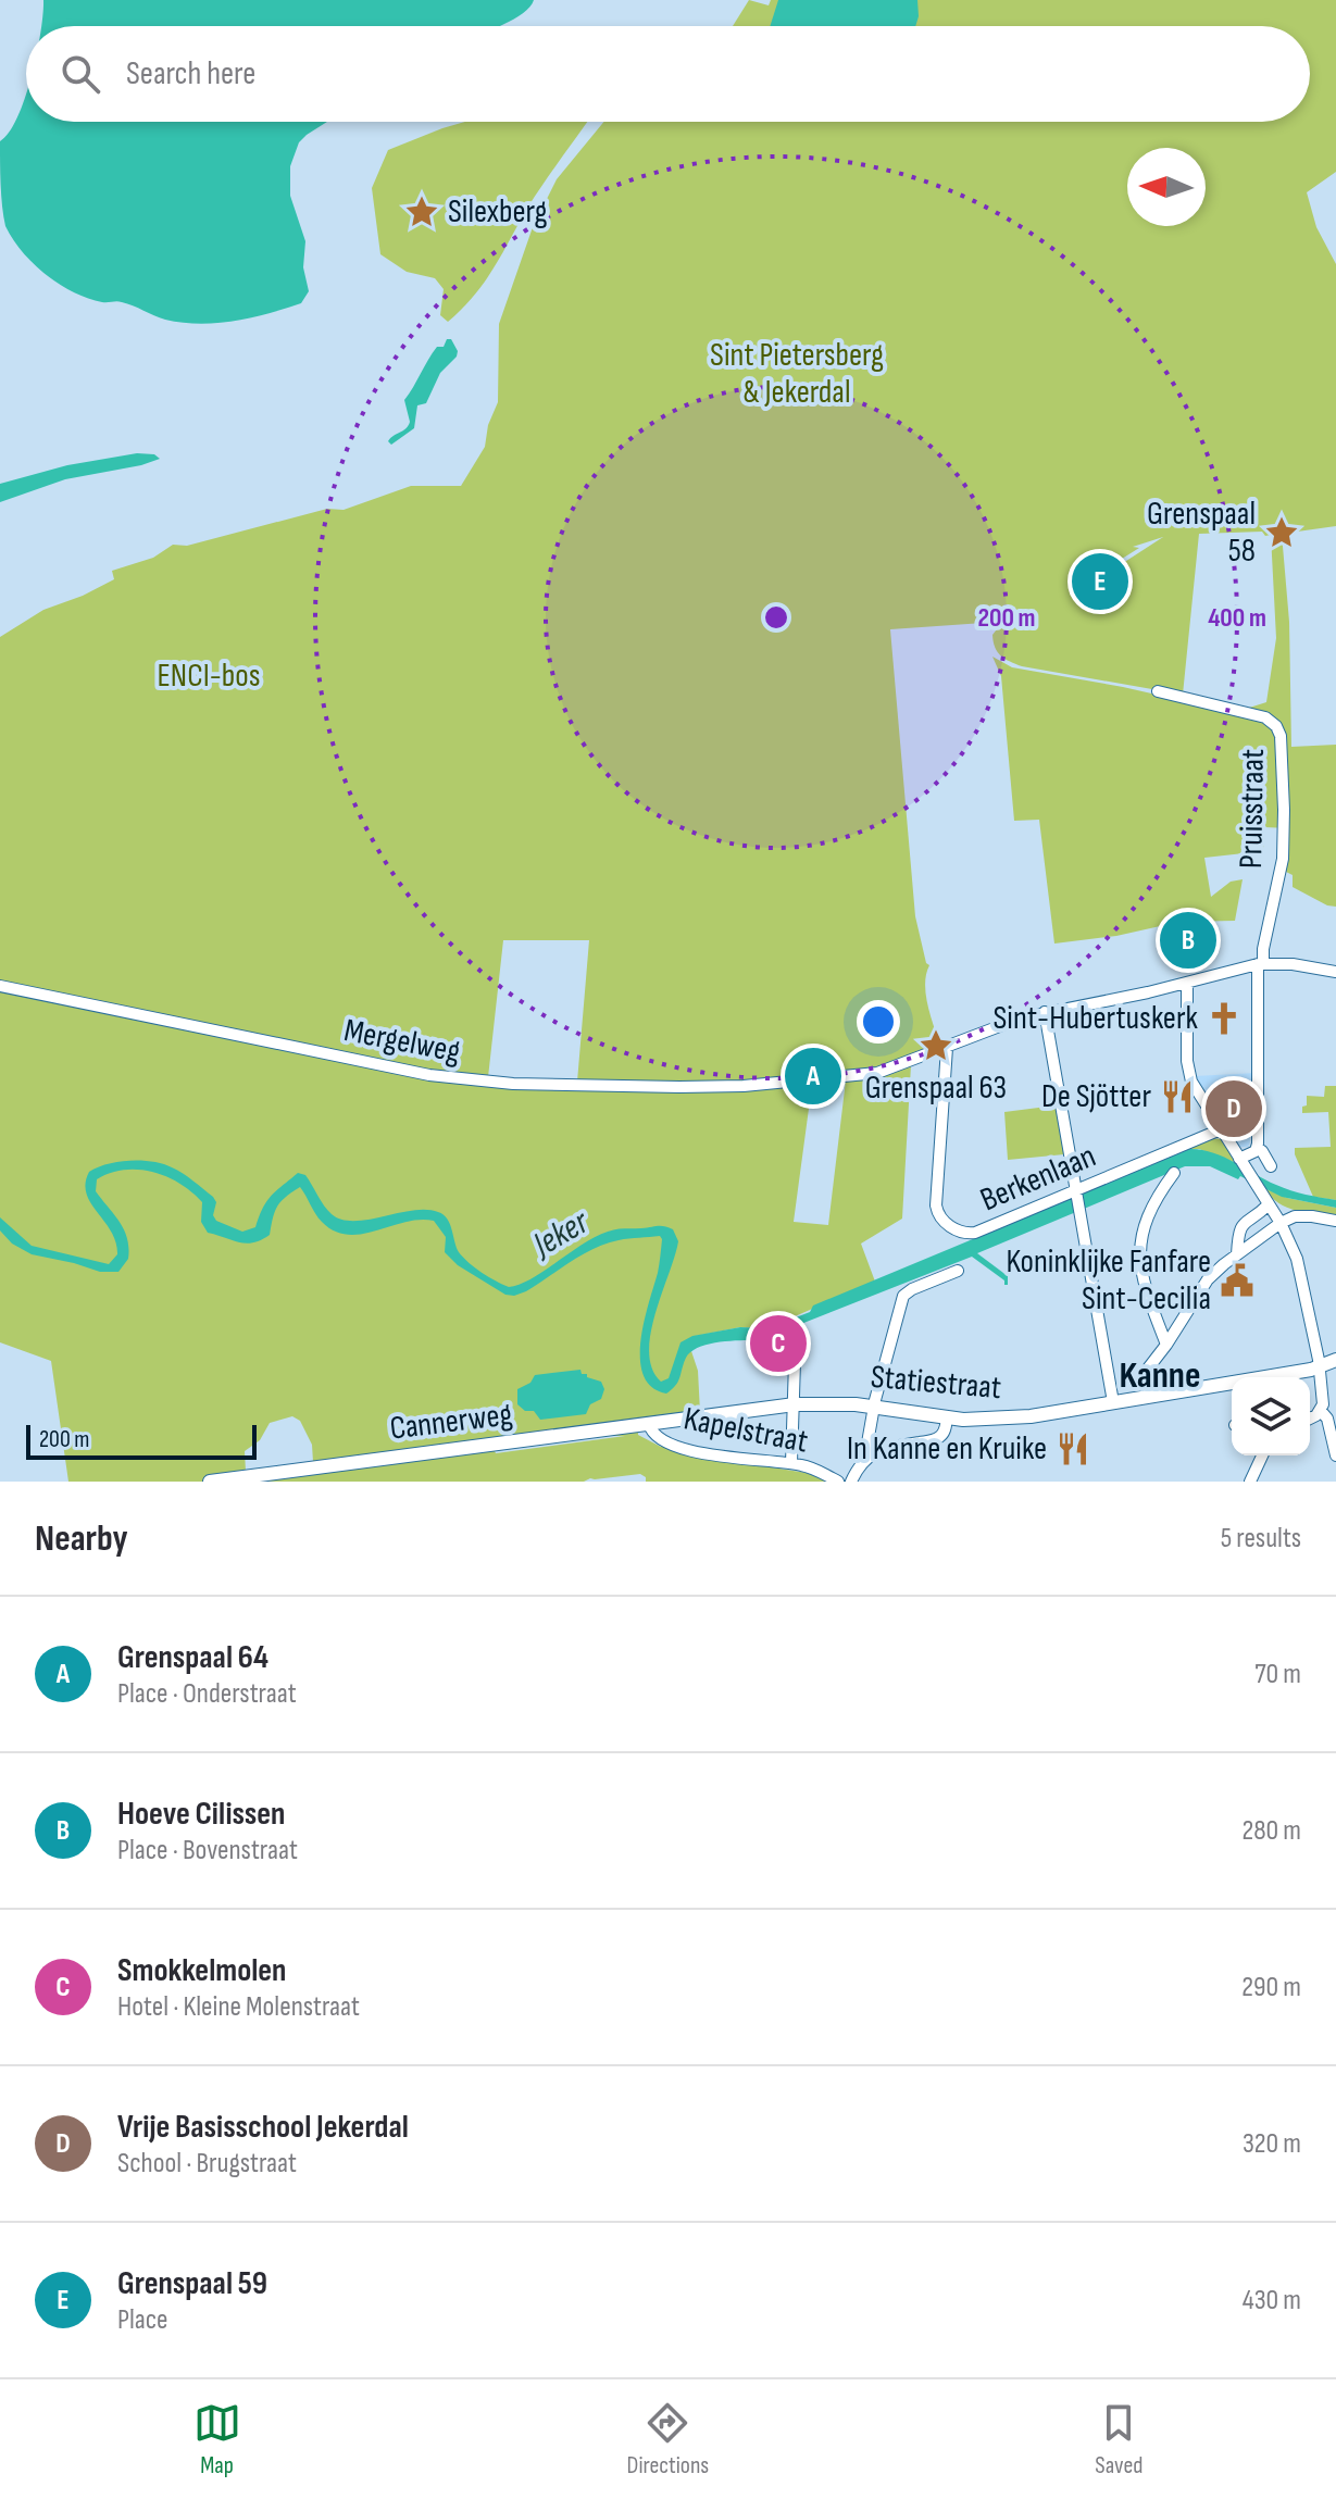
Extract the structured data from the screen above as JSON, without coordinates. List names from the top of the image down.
{
  "streets": {
    "main road": ["Statiestraat", "Cannerweg"],
    "street": [
      "Pruisstraat",
      "Mergelweg",
      "Berkenlaan",
      "Kapelstraat"
    ]
  },
  "crossings": [
    ["Pruisstraat", "Mergelweg"],
    ["Mergelweg", "Berkenlaan"],
    ["Statiestraat", "Cannerweg"],
    ["Cannerweg", "Kapelstraat"]
  ],
  "districts": ["Kanne"],
  "water": ["Jeker"],
  "parks": ["Sint Pietersberg & Jekerdal", "ENCI-bos"],
  "places": {
    "place": ["Silexberg", "Grenspaal 58", "Grenspaal 63"],
    "church": ["Sint-Hubertuskerk"],
    "restaurant": ["De Sjötter", "In Kanne en Kruike"],
    "public building": ["Koninklijke Fanfare Sint-Cecilia"]
  },
  "scale_bar": "200 m",
  "north": "left",
  "page": {
    "search": "Search here",
    "pins": [
      "E",
      "B",
      "A",
      "D",
      "C"
    ],
    "scale": "200 m",
    "heading": ["Nearby", "5 results"],
    "list": [
      {
        "mark": "A",
        "name": "Grenspaal 64",
        "note": "Place · Onderstraat",
        "value": "70 m"
      },
      {
        "mark": "B",
        "name": "Hoeve Cilissen",
        "note": "Place · Bovenstraat",
        "value": "280 m"
      },
      {
        "mark": "C",
        "name": "Smokkelmolen",
        "note": "Hotel · Kleine Molenstraat",
        "value": "290 m"
      },
      {
        "mark": "D",
        "name": "Vrije Basisschool Jekerdal",
        "note": "School · Brugstraat",
        "value": "320 m"
      },
      {
        "mark": "E",
        "name": "Grenspaal 59",
        "note": "Place",
        "value": "430 m"
      }
    ],
    "nav": ["Map", "Directions", "Saved"]
  },
  "rings": ["200 m", "400 m"]
}
